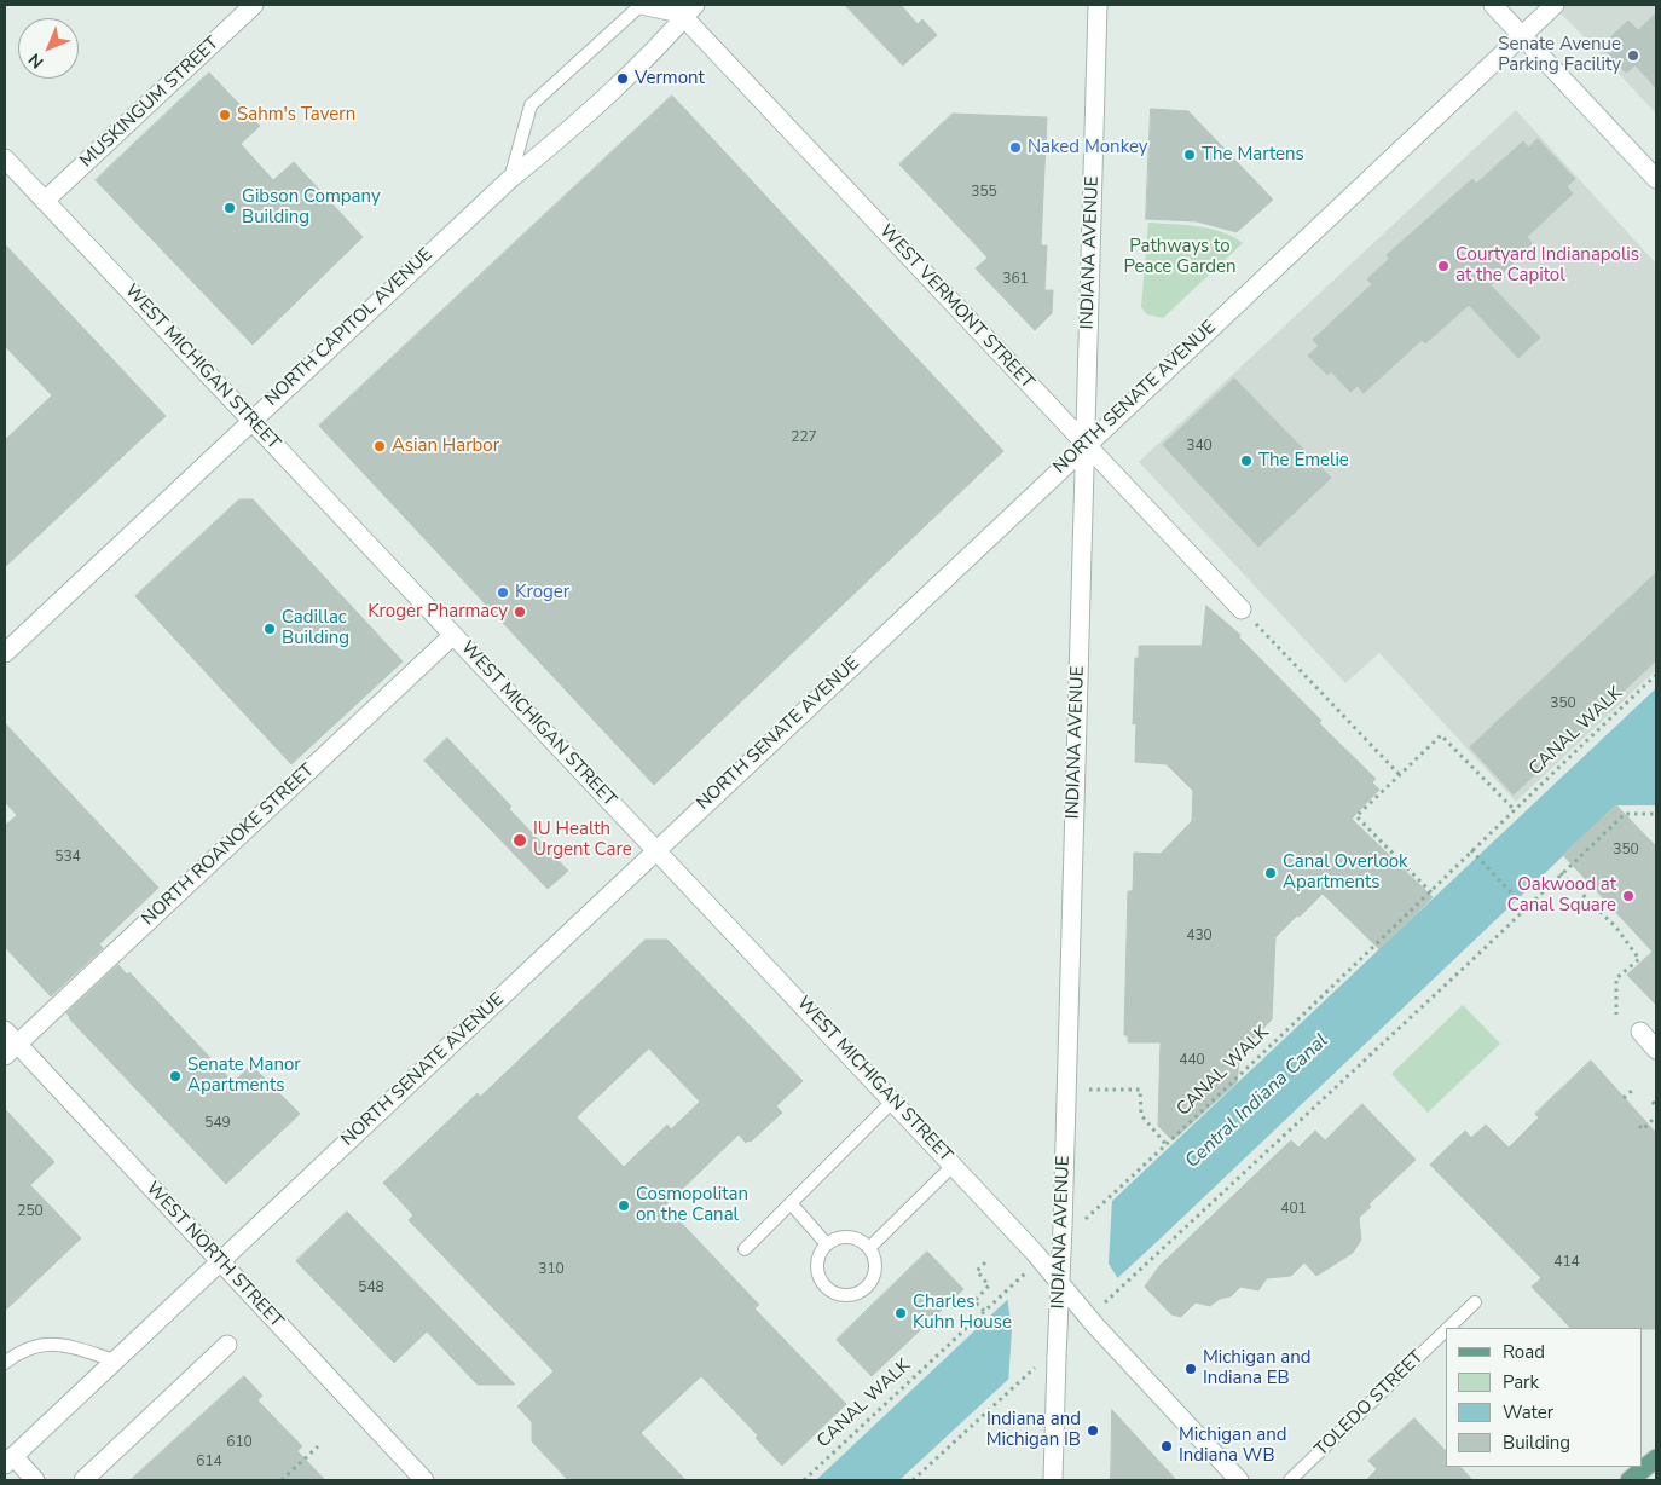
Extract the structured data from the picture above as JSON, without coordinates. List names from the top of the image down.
{
  "streets": {
    "street": [
      "MUSKINGUM STREET",
      "INDIANA AVENUE",
      "WEST VERMONT STREET",
      "NORTH CAPITOL AVENUE",
      "WEST MICHIGAN STREET",
      "NORTH SENATE AVENUE",
      "NORTH ROANOKE STREET",
      "WEST NORTH STREET"
    ],
    "lane": ["TOLEDO STREET"],
    "path": ["CANAL WALK"]
  },
  "crossings": [
    ["MUSKINGUM STREET", "WEST MICHIGAN STREET"],
    ["INDIANA AVENUE", "WEST VERMONT STREET"],
    ["INDIANA AVENUE", "WEST MICHIGAN STREET"],
    ["INDIANA AVENUE", "NORTH SENATE AVENUE"],
    ["INDIANA AVENUE", "CANAL WALK"],
    ["WEST VERMONT STREET", "NORTH CAPITOL AVENUE"],
    ["WEST VERMONT STREET", "NORTH SENATE AVENUE"],
    ["NORTH CAPITOL AVENUE", "WEST MICHIGAN STREET"],
    ["WEST MICHIGAN STREET", "NORTH SENATE AVENUE"],
    ["WEST MICHIGAN STREET", "NORTH ROANOKE STREET"],
    ["NORTH SENATE AVENUE", "WEST NORTH STREET"],
    ["NORTH ROANOKE STREET", "WEST NORTH STREET"]
  ],
  "water": ["Central Indiana Canal"],
  "parks": ["Pathways to Peace Garden"],
  "places": [
    "Senate Avenue Parking Facility",
    "Vermont",
    "Sahm's Tavern",
    "Naked Monkey",
    "The Martens",
    "Gibson Company Building",
    "Courtyard Indianapolis at the Capitol",
    "Asian Harbor",
    "The Emelie",
    "Kroger",
    "Kroger Pharmacy",
    "Cadillac Building",
    "IU Health Urgent Care",
    "Canal Overlook Apartments",
    "Oakwood at Canal Square",
    "Senate Manor Apartments",
    "Cosmopolitan on the Canal",
    "Charles Kuhn House",
    "Michigan and Indiana EB",
    "Indiana and Michigan IB",
    "Michigan and Indiana WB"
  ],
  "house_numbers": [
    "355",
    "361",
    "227",
    "340",
    "350",
    "350",
    "534",
    "430",
    "440",
    "549",
    "401",
    "250",
    "414",
    "310",
    "548",
    "610",
    "614"
  ],
  "legend": [
    "Road",
    "Park",
    "Water",
    "Building"
  ],
  "north": "bottom left"
}
